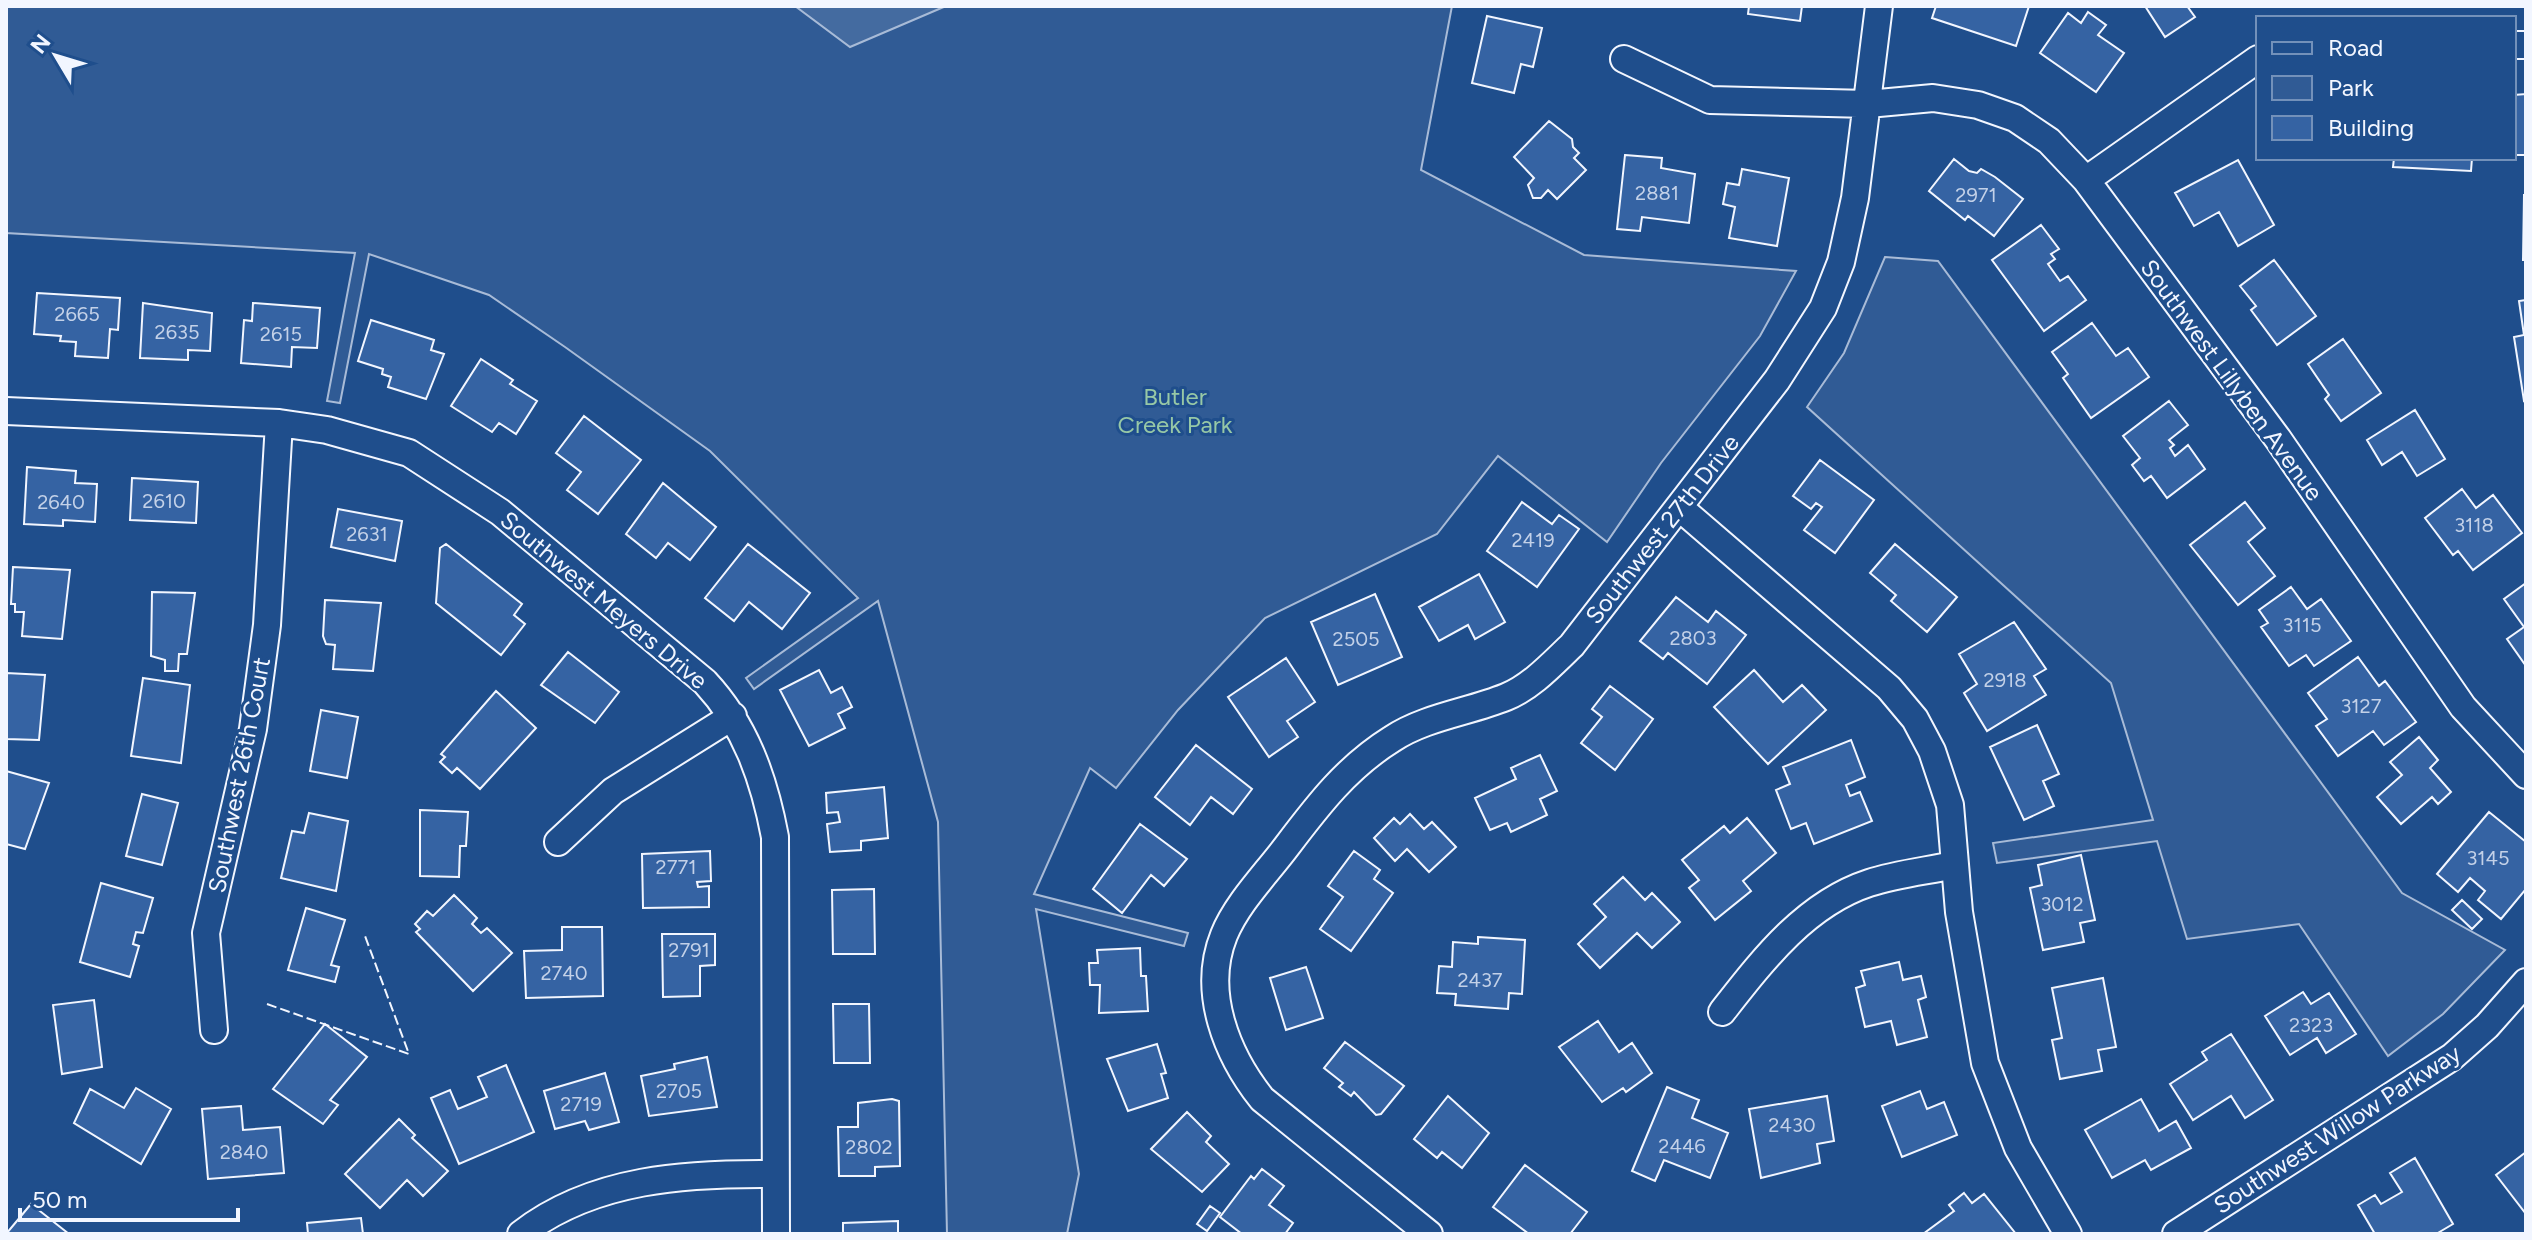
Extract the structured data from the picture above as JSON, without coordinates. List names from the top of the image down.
{
  "streets": {
    "street": [
      "Southwest Lillyben Avenue",
      "Southwest 27th Drive",
      "Southwest Meyers Drive",
      "Southwest 26th Court",
      "Southwest Willow Parkway"
    ]
  },
  "crossings": [
    ["Southwest Lillyben Avenue", "Southwest 27th Drive"],
    ["Southwest Meyers Drive", "Southwest 26th Court"]
  ],
  "parks": ["Butler Creek Park"],
  "house_numbers": [
    "2881",
    "2971",
    "2665",
    "2635",
    "2615",
    "2610",
    "2640",
    "3118",
    "2631",
    "2419",
    "3115",
    "2803",
    "2505",
    "2918",
    "3127",
    "3145",
    "2771",
    "3012",
    "2791",
    "2740",
    "2437",
    "2323",
    "2705",
    "2719",
    "2430",
    "2446",
    "2802",
    "2840"
  ],
  "legend": ["Road", "Park", "Building"],
  "scale_bar": "50 m",
  "north": "top left"
}
